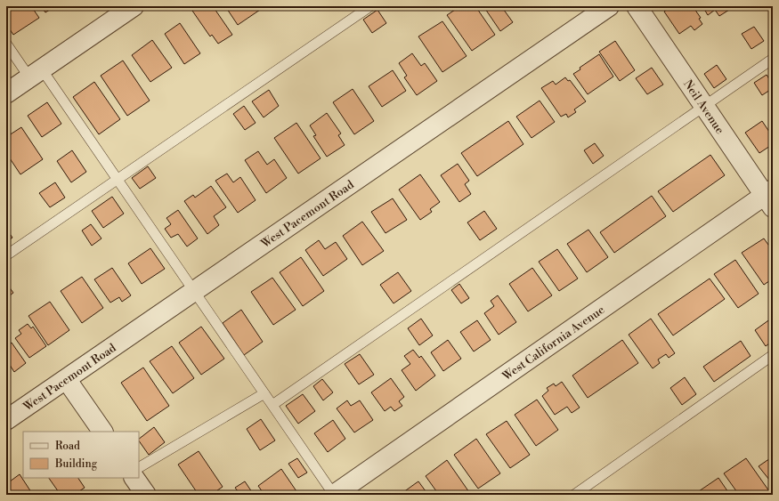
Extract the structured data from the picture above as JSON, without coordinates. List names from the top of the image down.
{
  "streets": {
    "street": ["Neil Avenue", "West Pacemont Road", "West California Avenue"]
  },
  "crossings": [
    ["Neil Avenue", "West California Avenue"]
  ],
  "legend": ["Road", "Building"]
}
